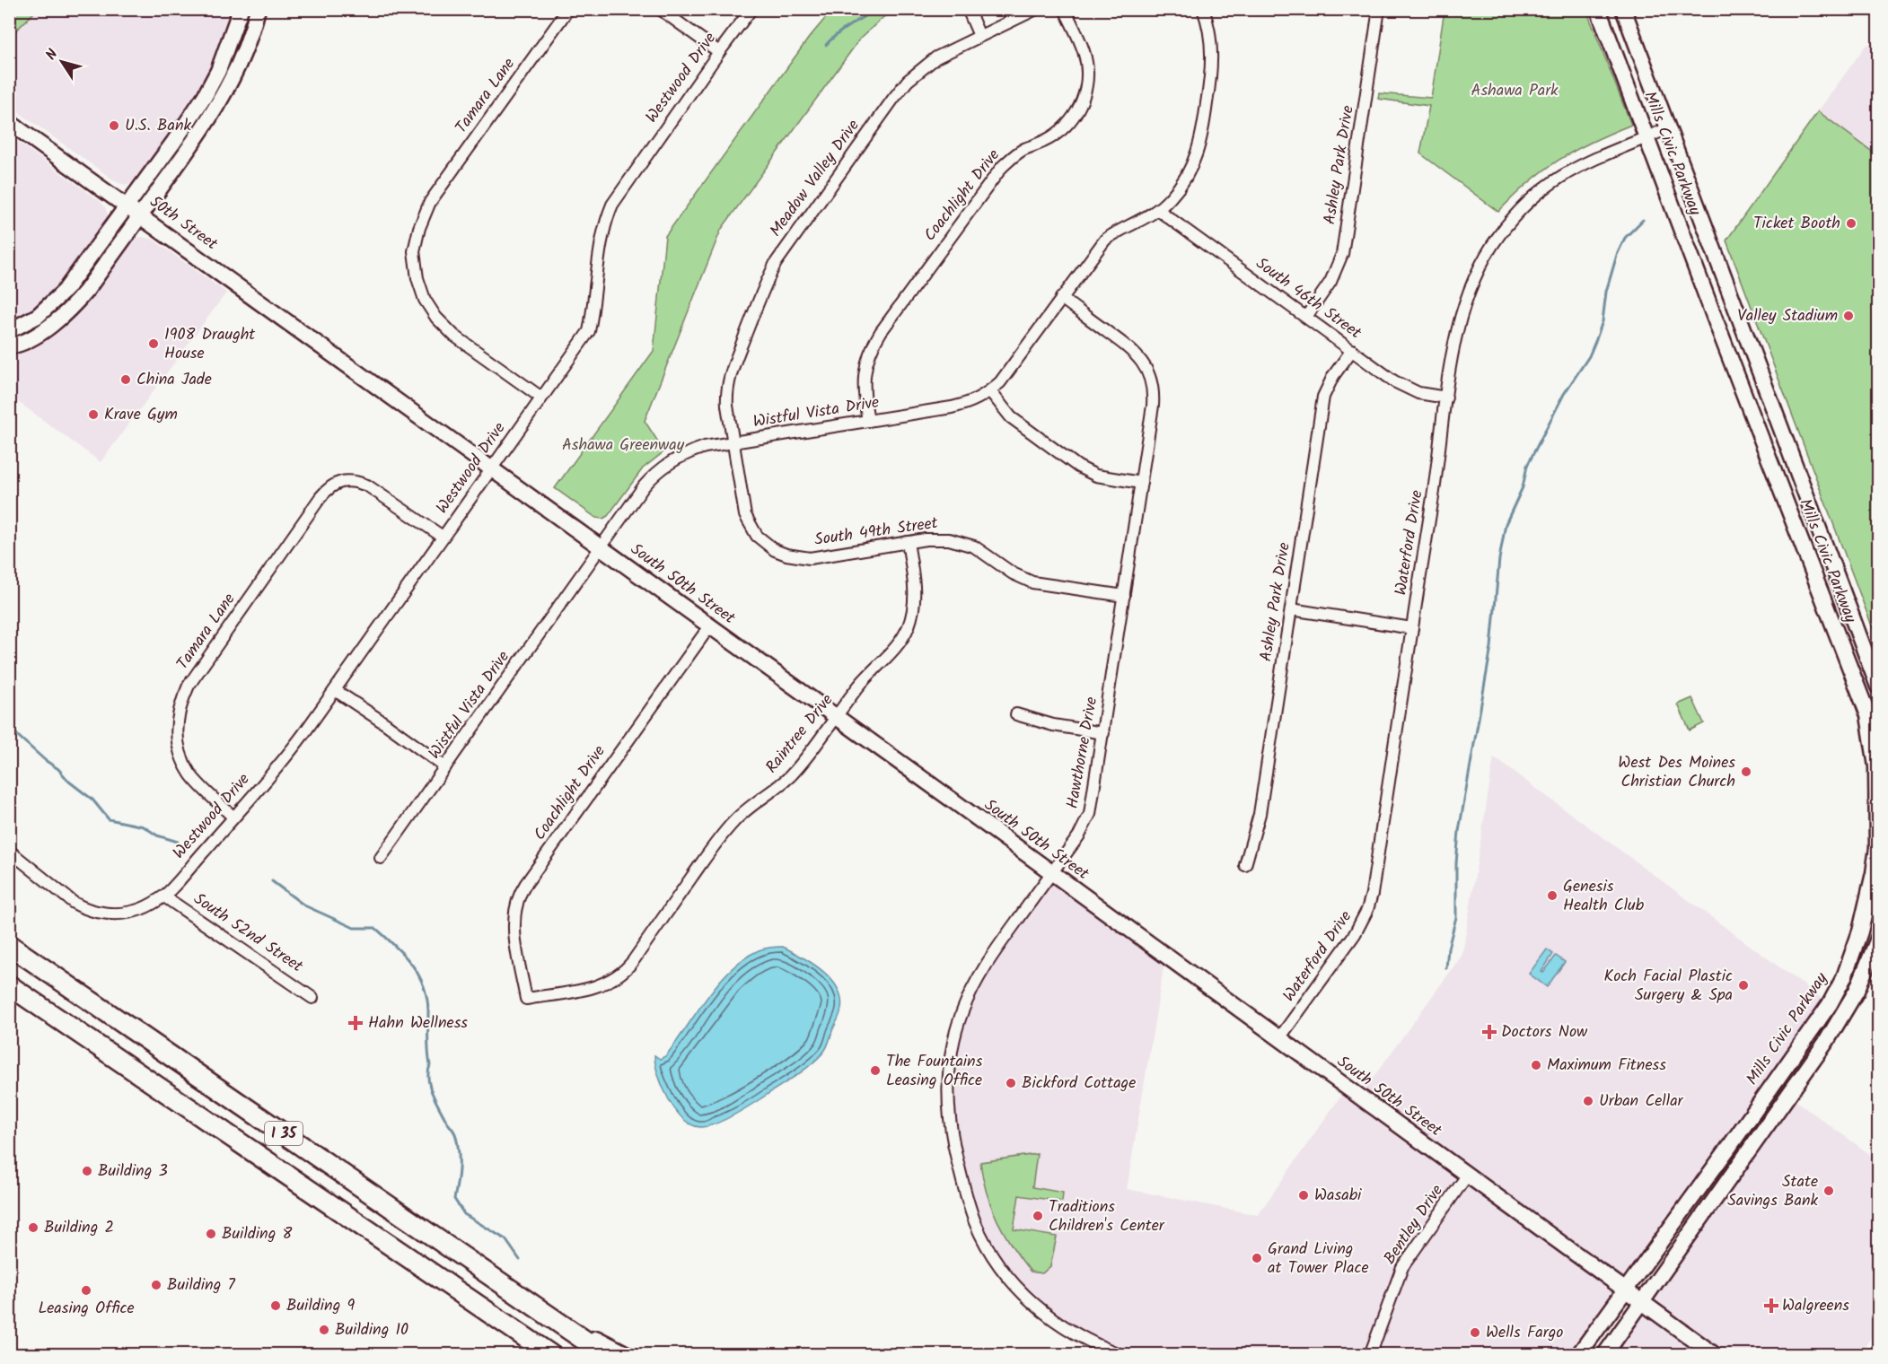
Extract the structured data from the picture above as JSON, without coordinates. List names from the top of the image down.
{
  "streets": {
    "highway": ["I 35"],
    "main road": ["Mills Civic Parkway", "50th Street", "South 50th Street"],
    "street": [
      "Westwood Drive",
      "Tamara Lane",
      "Ashley Park Drive",
      "Meadow Valley Drive",
      "Coachlight Drive",
      "South 46th Street",
      "Wistful Vista Drive",
      "South 49th Street",
      "Waterford Drive",
      "Raintree Drive",
      "Hawthorne Drive",
      "South 52nd Street",
      "Bentley Drive"
    ]
  },
  "crossings": [
    ["Westwood Drive", "Tamara Lane"],
    ["Westwood Drive", "South 50th Street"],
    ["Westwood Drive", "South 52nd Street"],
    ["Mills Civic Parkway", "Waterford Drive"],
    ["Mills Civic Parkway", "South 50th Street"],
    ["Ashley Park Drive", "South 46th Street"],
    ["Meadow Valley Drive", "Wistful Vista Drive"],
    ["Meadow Valley Drive", "South 49th Street"],
    ["Coachlight Drive", "Wistful Vista Drive"],
    ["Coachlight Drive", "South 50th Street"],
    ["Coachlight Drive", "Raintree Drive"],
    ["50th Street", "South 50th Street"],
    ["South 46th Street", "Wistful Vista Drive"],
    ["South 46th Street", "Waterford Drive"],
    ["Wistful Vista Drive", "South 49th Street"],
    ["Wistful Vista Drive", "South 50th Street"],
    ["Wistful Vista Drive", "Hawthorne Drive"],
    ["South 49th Street", "Raintree Drive"],
    ["South 49th Street", "Hawthorne Drive"],
    ["Waterford Drive", "South 50th Street"],
    ["South 50th Street", "Raintree Drive"],
    ["South 50th Street", "Hawthorne Drive"],
    ["South 50th Street", "Bentley Drive"]
  ],
  "parks": ["Ashawa Park", "Ashawa Greenway"],
  "places": {
    "other": [
      "U.S. Bank",
      "Ticket Booth",
      "Valley Stadium",
      "1908 Draught House",
      "China Jade",
      "Krave Gym",
      "West Des Moines Christian Church",
      "Genesis Health Club",
      "Koch Facial Plastic Surgery & Spa",
      "Maximum Fitness",
      "The Fountains Leasing Office",
      "Bickford Cottage",
      "Urban Cellar",
      "Building 3",
      "State Savings Bank",
      "Wasabi",
      "Traditions Children's Center",
      "Building 2",
      "Building 8",
      "Grand Living at Tower Place",
      "Building 7",
      "Leasing Office",
      "Building 9",
      "Building 10",
      "Wells Fargo"
    ],
    "health": ["Hahn Wellness", "Doctors Now", "Walgreens"]
  },
  "north": "top left"
}
